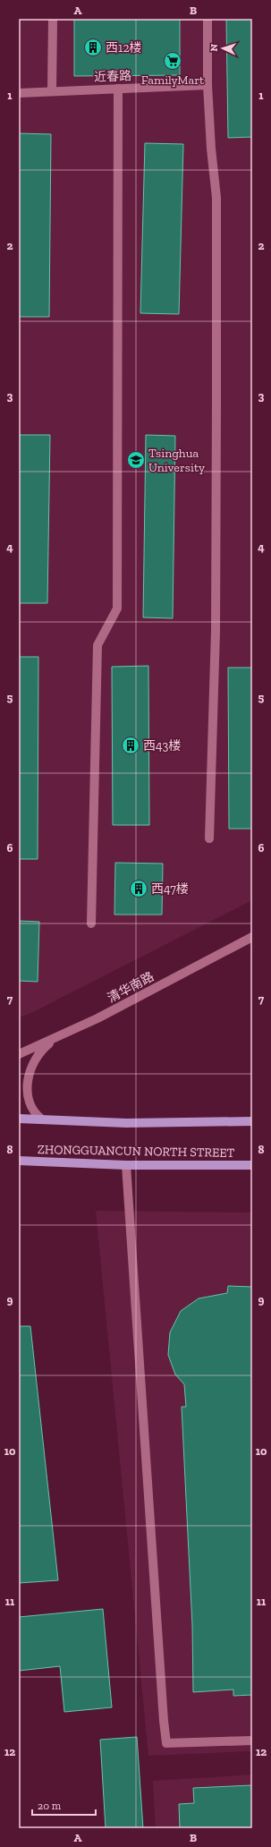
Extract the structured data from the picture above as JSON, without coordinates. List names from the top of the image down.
{
  "streets": {
    "main road": ["ZHONGGUANCUN NORTH STREET"],
    "street": ["近春路", "清华南路"]
  },
  "places": {
    "building": ["西12楼", "西43楼", "西47楼"],
    "supermarket": ["FamilyMart"],
    "school or university": ["Tsinghua University"]
  },
  "scale_bar": "20 m",
  "north": "left",
  "grid": {
    "columns": ["A", "B"],
    "rows": [
      "1",
      "2",
      "3",
      "4",
      "5",
      "6",
      "7",
      "8",
      "9",
      "10",
      "11",
      "12"
    ]
  }
}
